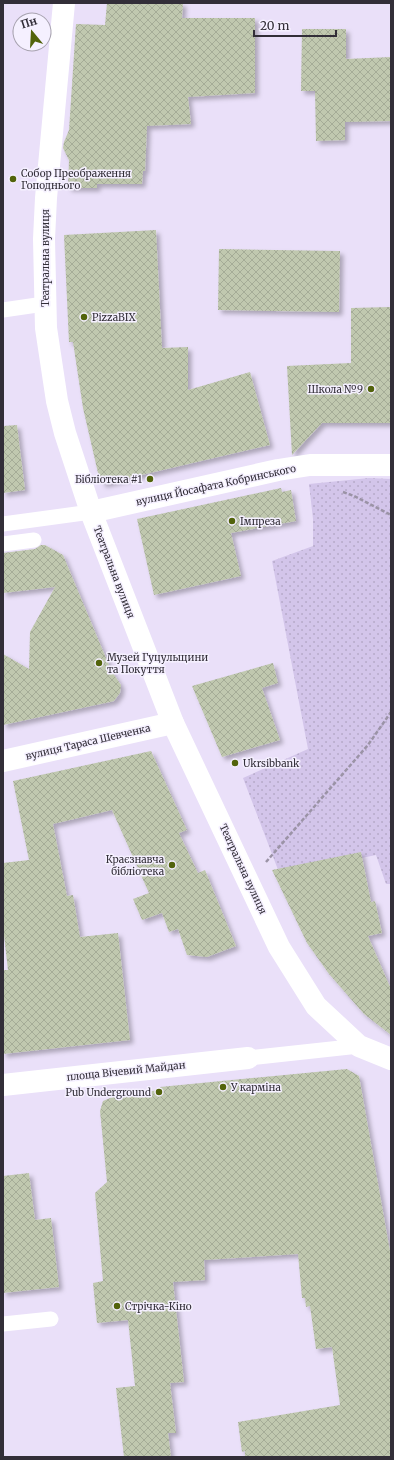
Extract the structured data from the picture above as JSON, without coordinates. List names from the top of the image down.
{
  "streets": {
    "street": [
      "Театральна вулиця",
      "вулиця Йосафата Кобринського",
      "вулиця Тараса Шевченка",
      "площа Вічевий Майдан"
    ]
  },
  "crossings": [
    ["Театральна вулиця", "вулиця Йосафата Кобринського"],
    ["Театральна вулиця", "вулиця Тараса Шевченка"]
  ],
  "places": [
    "Собор Преображення Гоподнього",
    "PizzaBIX",
    "Школа №9",
    "Бібліотека #1",
    "Імпреза",
    "Музей Гуцульщини та Покуття",
    "Ukrsibbank",
    "Краєзнавча бібліотека",
    "У карміна",
    "Pub Underground",
    "Стрічка-Кіно"
  ],
  "scale_bar": "20 m",
  "north": "top"
}
